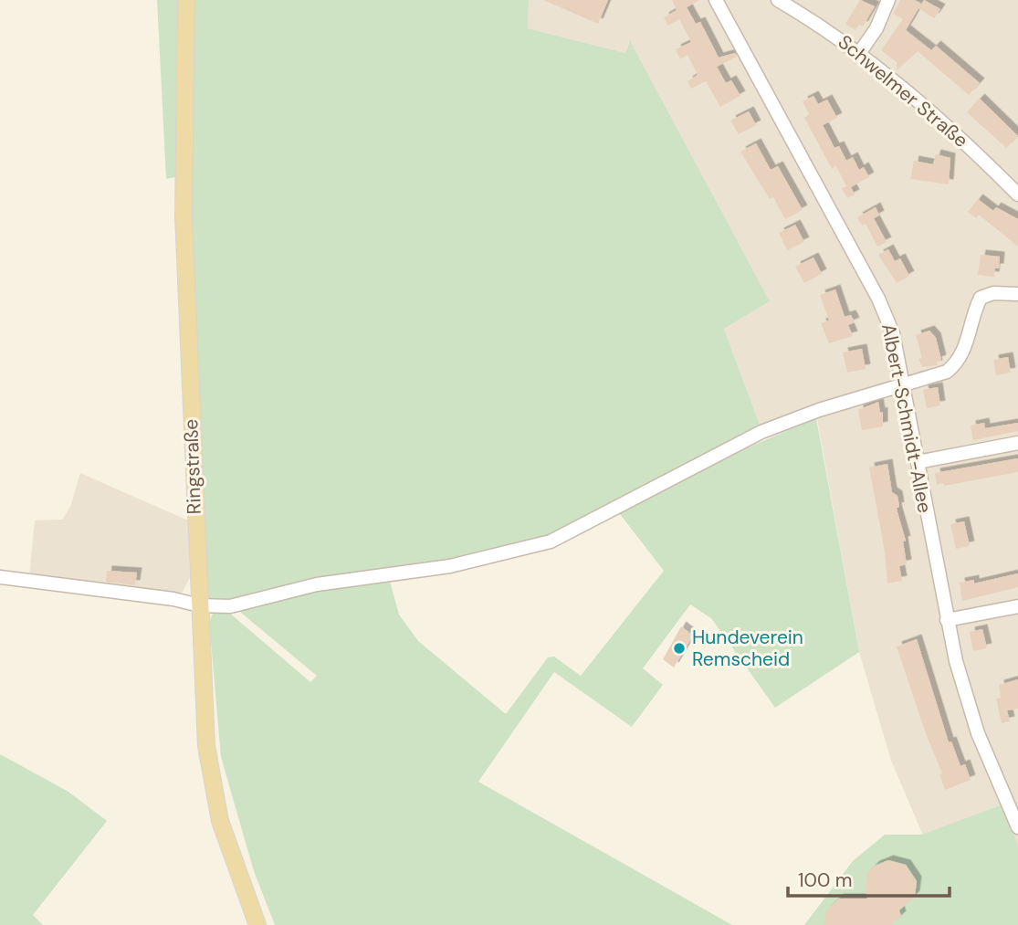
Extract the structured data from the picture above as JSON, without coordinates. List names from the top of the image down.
{
  "streets": {
    "main road": ["Ringstraße"],
    "street": ["Schwelmer Straße", "Albert-Schmidt-Allee"]
  },
  "places": ["Hundeverein Remscheid"],
  "scale_bar": "100 m"
}
